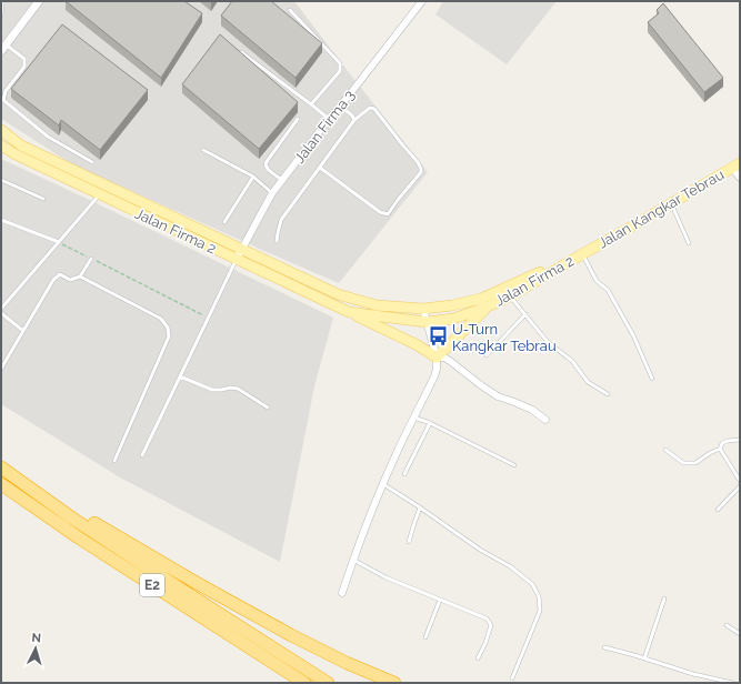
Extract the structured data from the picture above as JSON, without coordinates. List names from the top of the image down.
{
  "streets": {
    "highway": ["E2"],
    "main road": ["Jalan Kangkar Tebrau", "Jalan Firma 2"],
    "street": ["Jalan Firma 3"]
  },
  "crossings": [
    ["Jalan Firma 3", "Jalan Firma 2"],
    ["Jalan Kangkar Tebrau", "Jalan Firma 2"]
  ],
  "places": {
    "bus stop": ["U-Turn Kangkar Tebrau"]
  },
  "north": "top"
}
